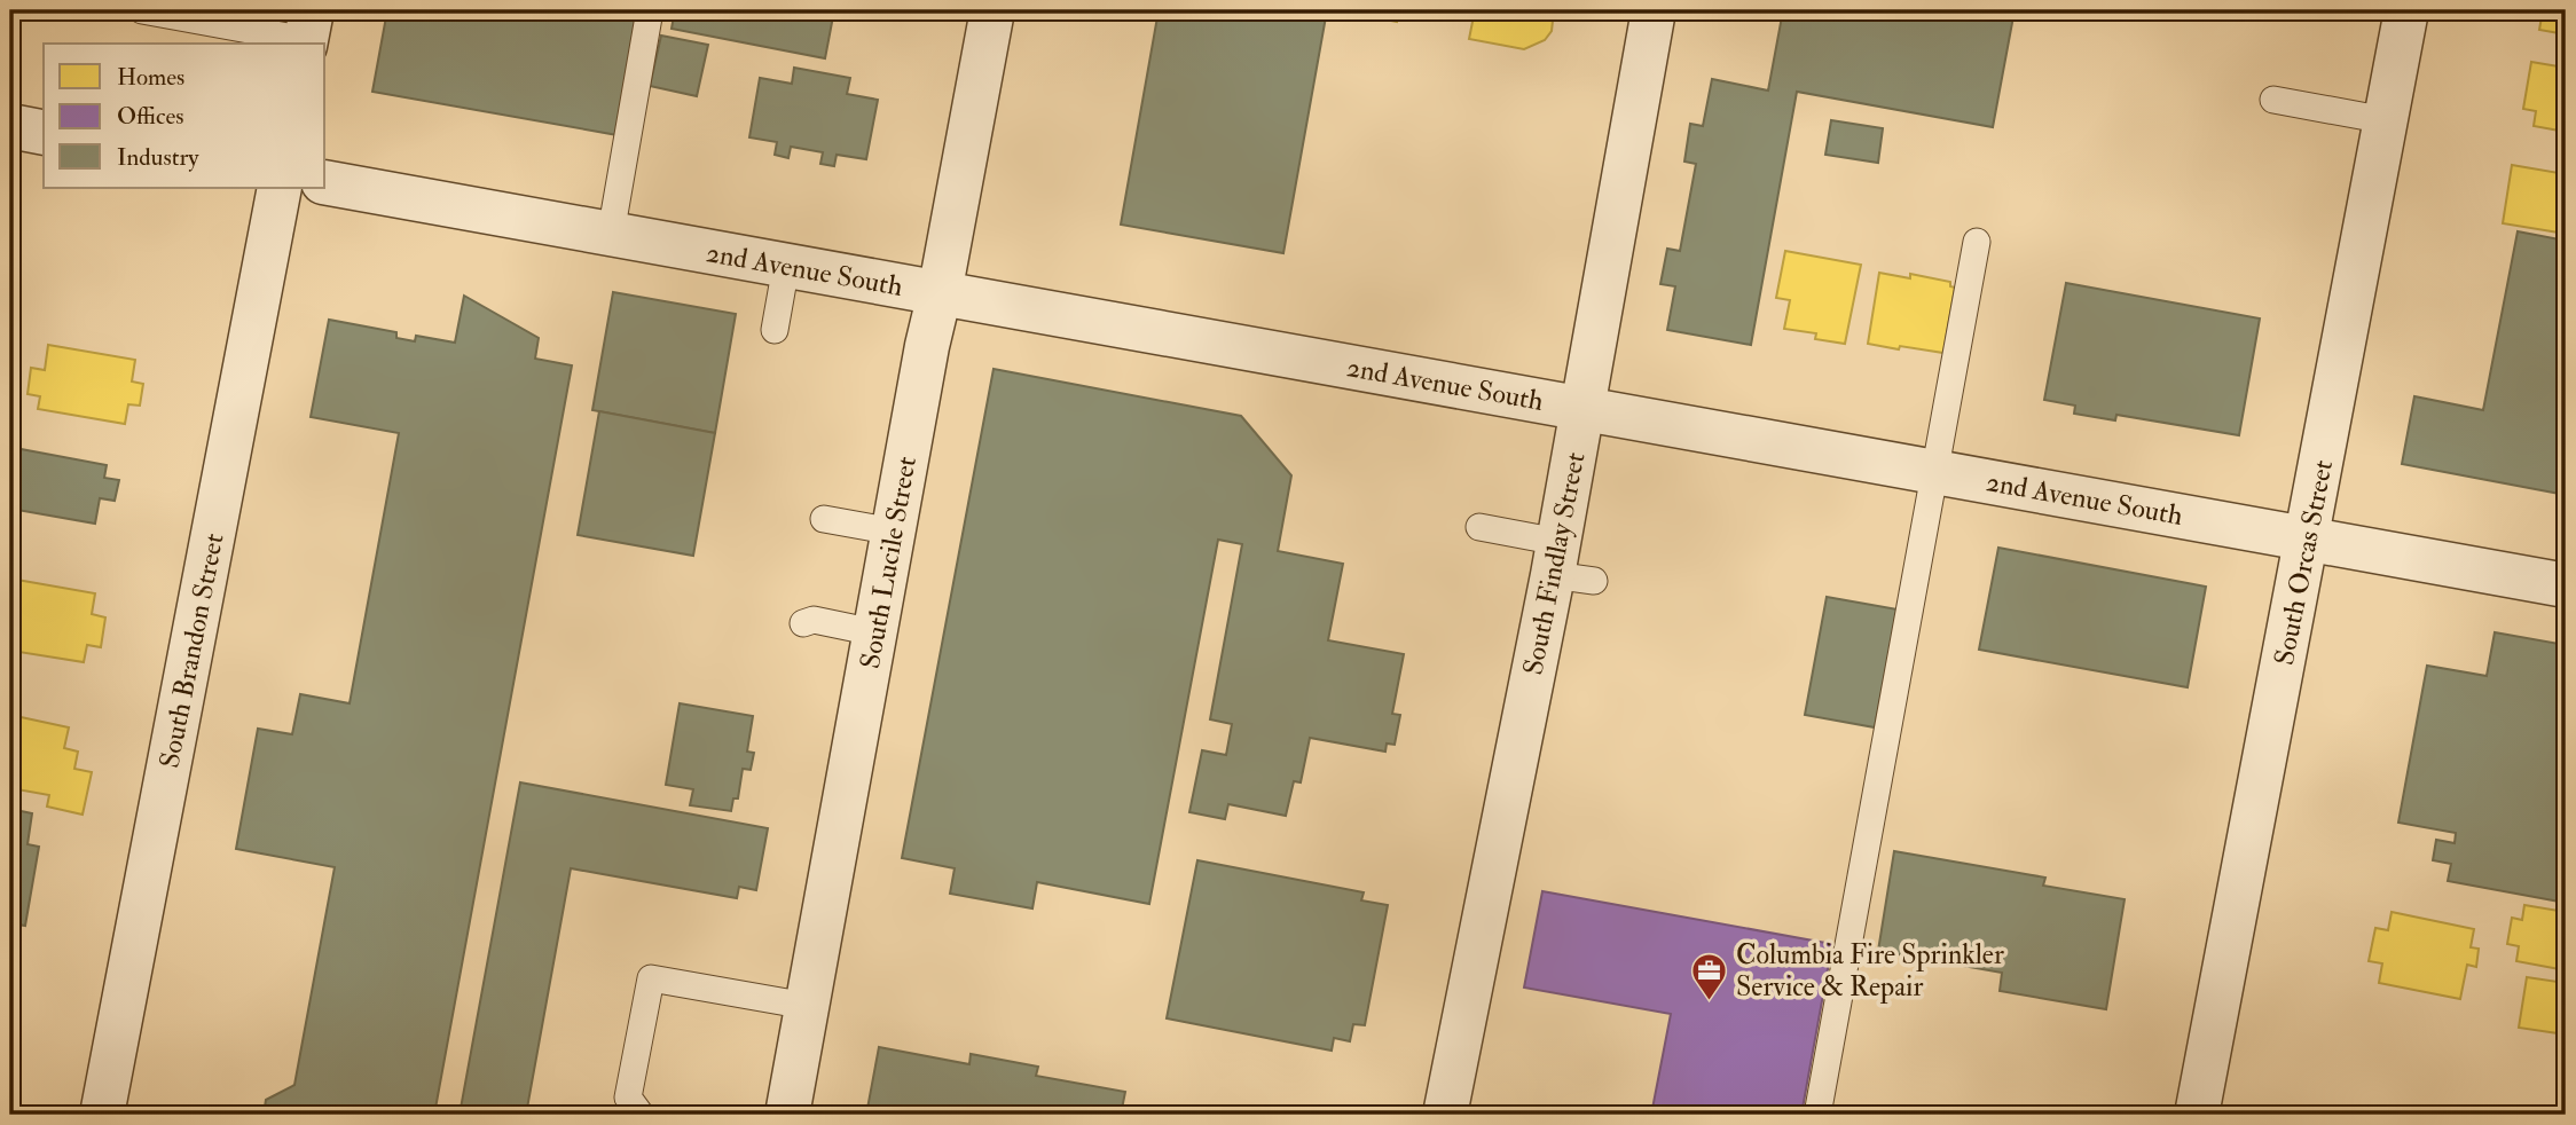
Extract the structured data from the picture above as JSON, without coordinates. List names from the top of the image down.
{
  "streets": {
    "street": [
      "2nd Avenue South",
      "South Lucile Street",
      "South Orcas Street",
      "South Findlay Street",
      "South Brandon Street"
    ]
  },
  "crossings": [
    ["2nd Avenue South", "South Lucile Street"],
    ["2nd Avenue South", "South Orcas Street"],
    ["2nd Avenue South", "South Findlay Street"]
  ],
  "places": {
    "office": ["Columbia Fire Sprinkler Service & Repair"]
  },
  "legend": ["Homes", "Offices", "Industry"]
}
